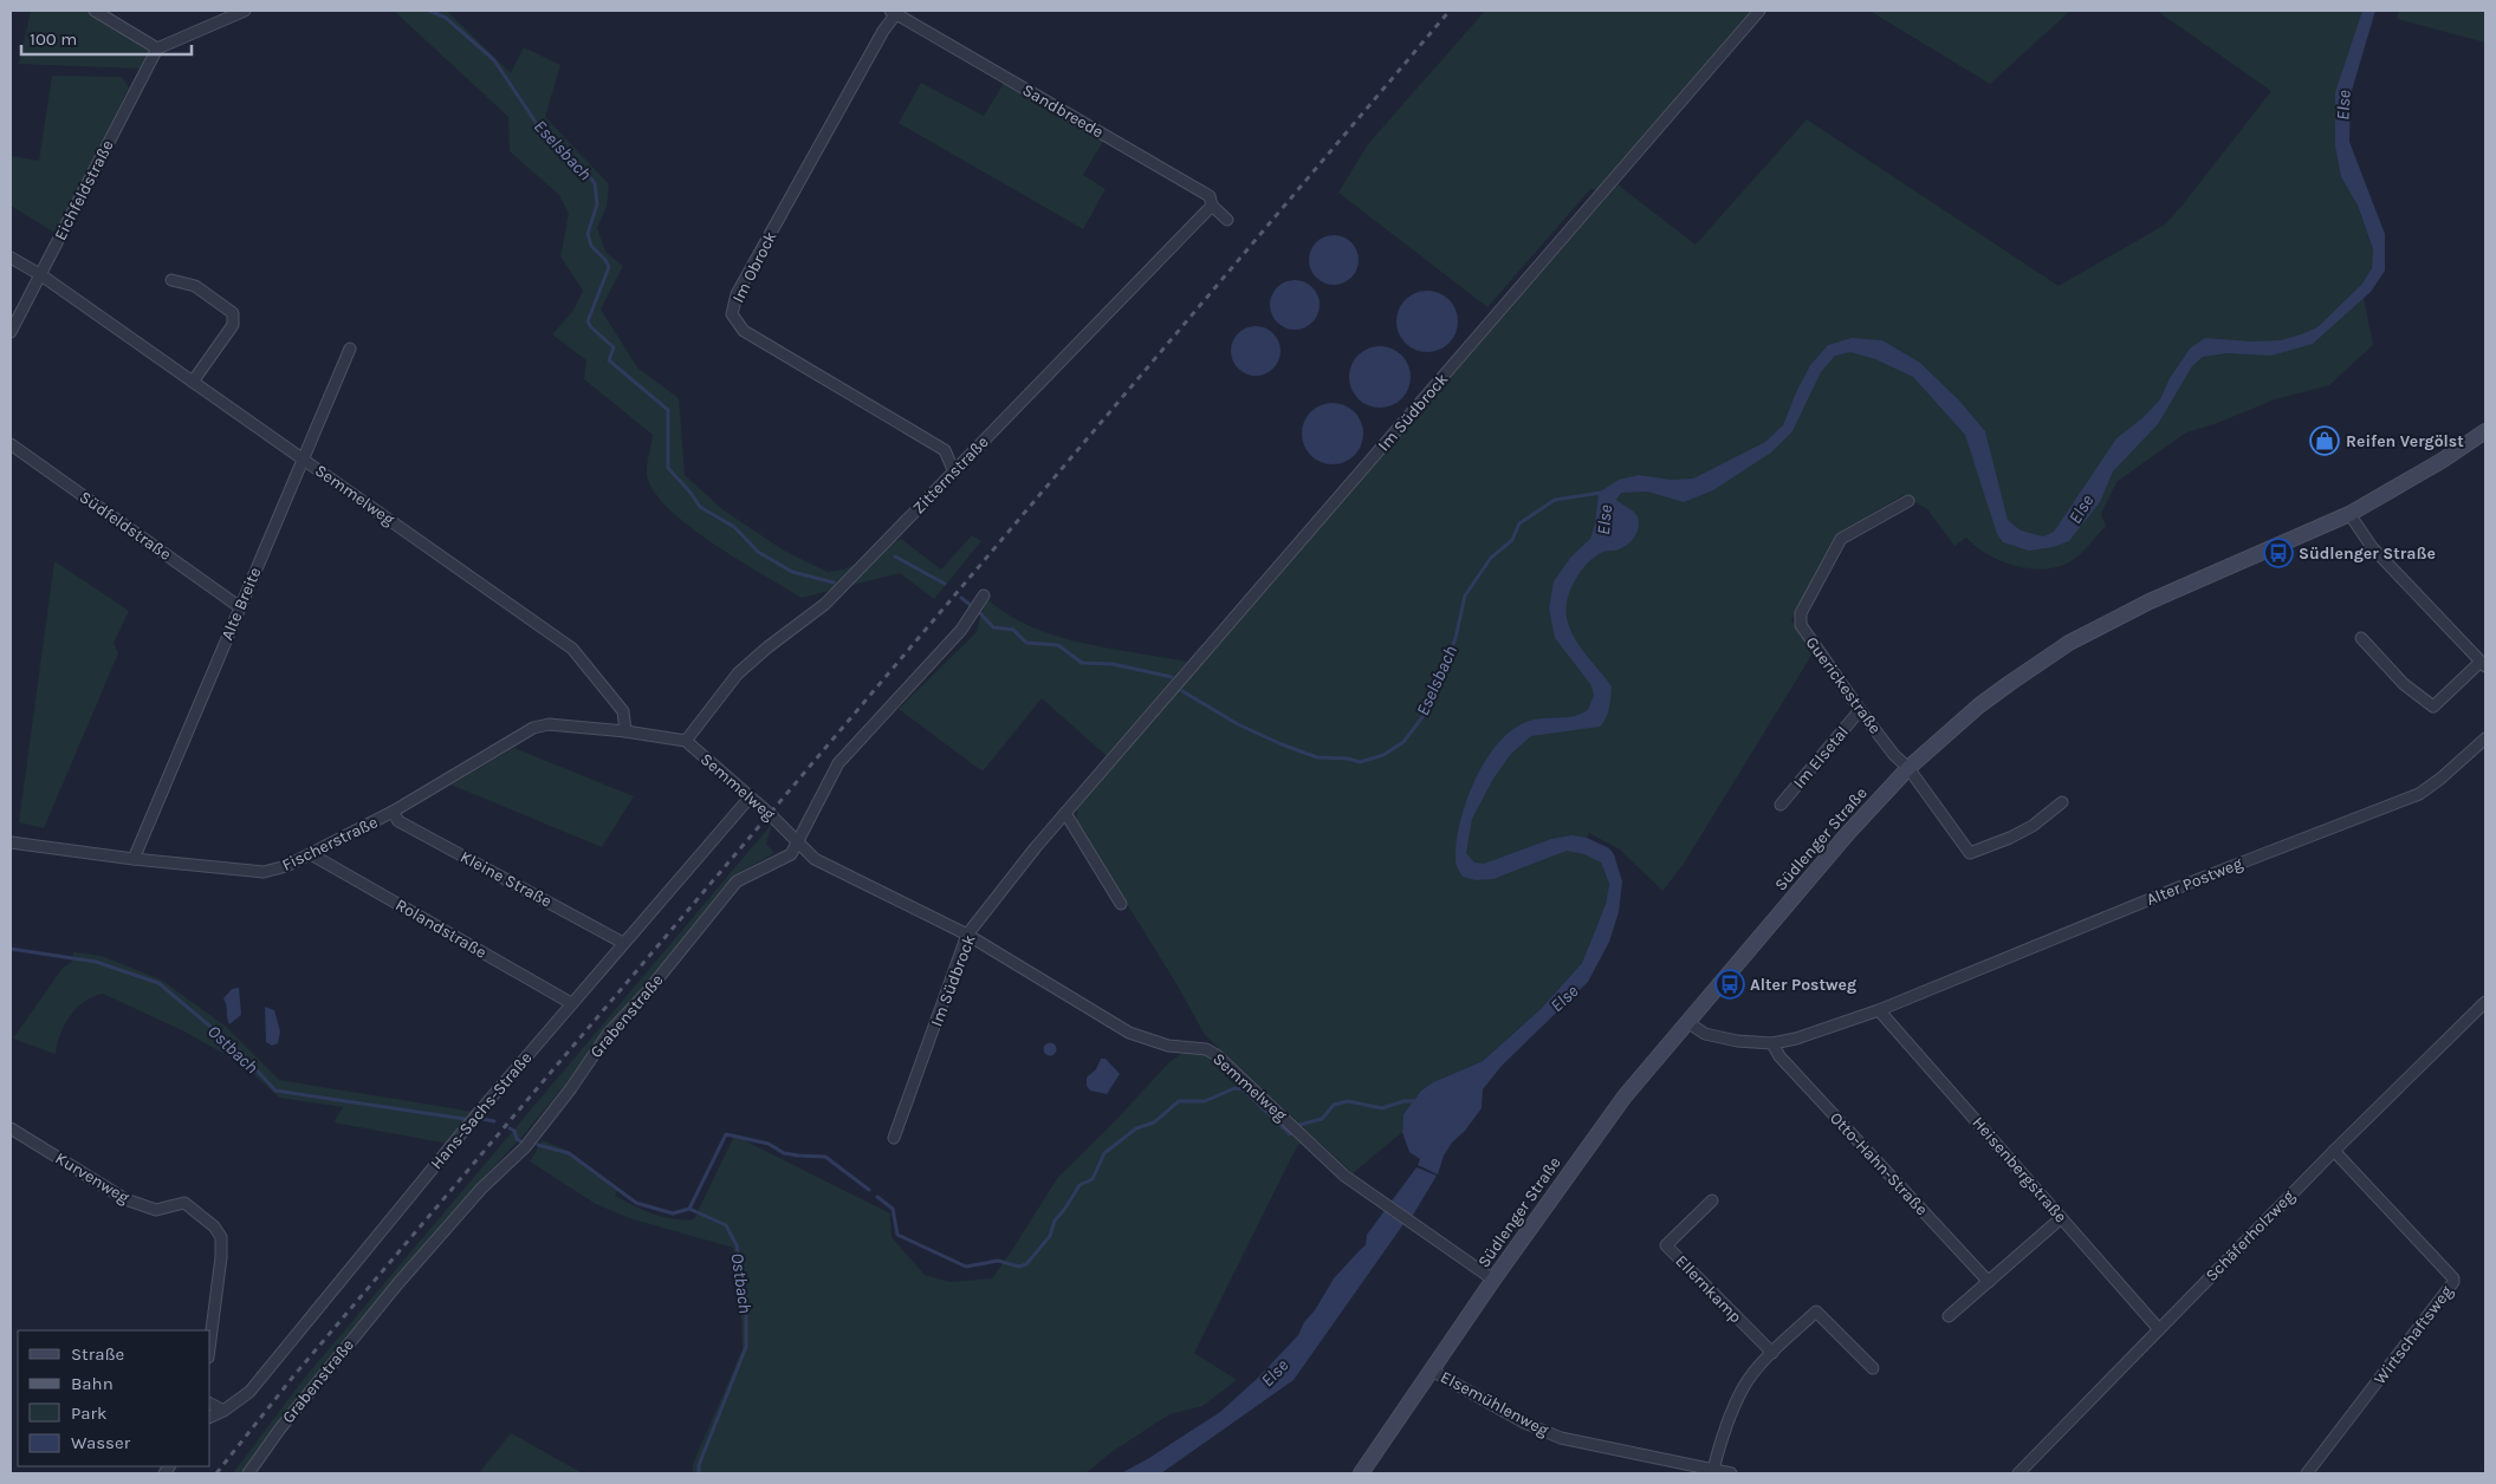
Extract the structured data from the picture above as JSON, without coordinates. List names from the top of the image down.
{
  "streets": {
    "main road": ["Südlenger Straße"],
    "street": [
      "Sandbreede",
      "Eichfeldstraße",
      "Im Obrock",
      "Im Südbrock",
      "Zitternstraße",
      "Semmelweg",
      "Südfeldstraße",
      "Alte Breite",
      "Guerickestraße",
      "Im Elsetal",
      "Fischerstraße",
      "Kleine Straße",
      "Alter Postweg",
      "Rolandstraße",
      "Grabenstraße",
      "Hans-Sachs-Straße",
      "Otto-Hahn-Straße",
      "Heisenbergstraße",
      "Kurvenweg",
      "Schäferholzweg",
      "Ellernkamp",
      "Wirtschaftsweg",
      "Elsemühlenweg"
    ]
  },
  "crossings": [
    ["Sandbreede", "Im Obrock"],
    ["Sandbreede", "Zitternstraße"],
    ["Eichfeldstraße", "Semmelweg"],
    ["Im Obrock", "Zitternstraße"],
    ["Im Südbrock", "Semmelweg"],
    ["Zitternstraße", "Semmelweg"],
    ["Semmelweg", "Alte Breite"],
    ["Semmelweg", "Südlenger Straße"],
    ["Semmelweg", "Fischerstraße"],
    ["Semmelweg", "Grabenstraße"],
    ["Semmelweg", "Hans-Sachs-Straße"],
    ["Südfeldstraße", "Alte Breite"],
    ["Alte Breite", "Fischerstraße"],
    ["Guerickestraße", "Im Elsetal"],
    ["Guerickestraße", "Südlenger Straße"],
    ["Südlenger Straße", "Alter Postweg"],
    ["Südlenger Straße", "Elsemühlenweg"],
    ["Fischerstraße", "Kleine Straße"],
    ["Fischerstraße", "Rolandstraße"],
    ["Kleine Straße", "Hans-Sachs-Straße"],
    ["Alter Postweg", "Otto-Hahn-Straße"],
    ["Alter Postweg", "Heisenbergstraße"],
    ["Rolandstraße", "Hans-Sachs-Straße"],
    ["Heisenbergstraße", "Schäferholzweg"],
    ["Schäferholzweg", "Wirtschaftsweg"]
  ],
  "water": ["Else", "Eselsbach", "Ostbach"],
  "places": {
    "shop": ["Reifen Vergölst"],
    "bus stop": ["Südlenger Straße", "Alter Postweg"]
  },
  "legend": [
    "Straße",
    "Bahn",
    "Park",
    "Wasser"
  ],
  "scale_bar": "100 m"
}
